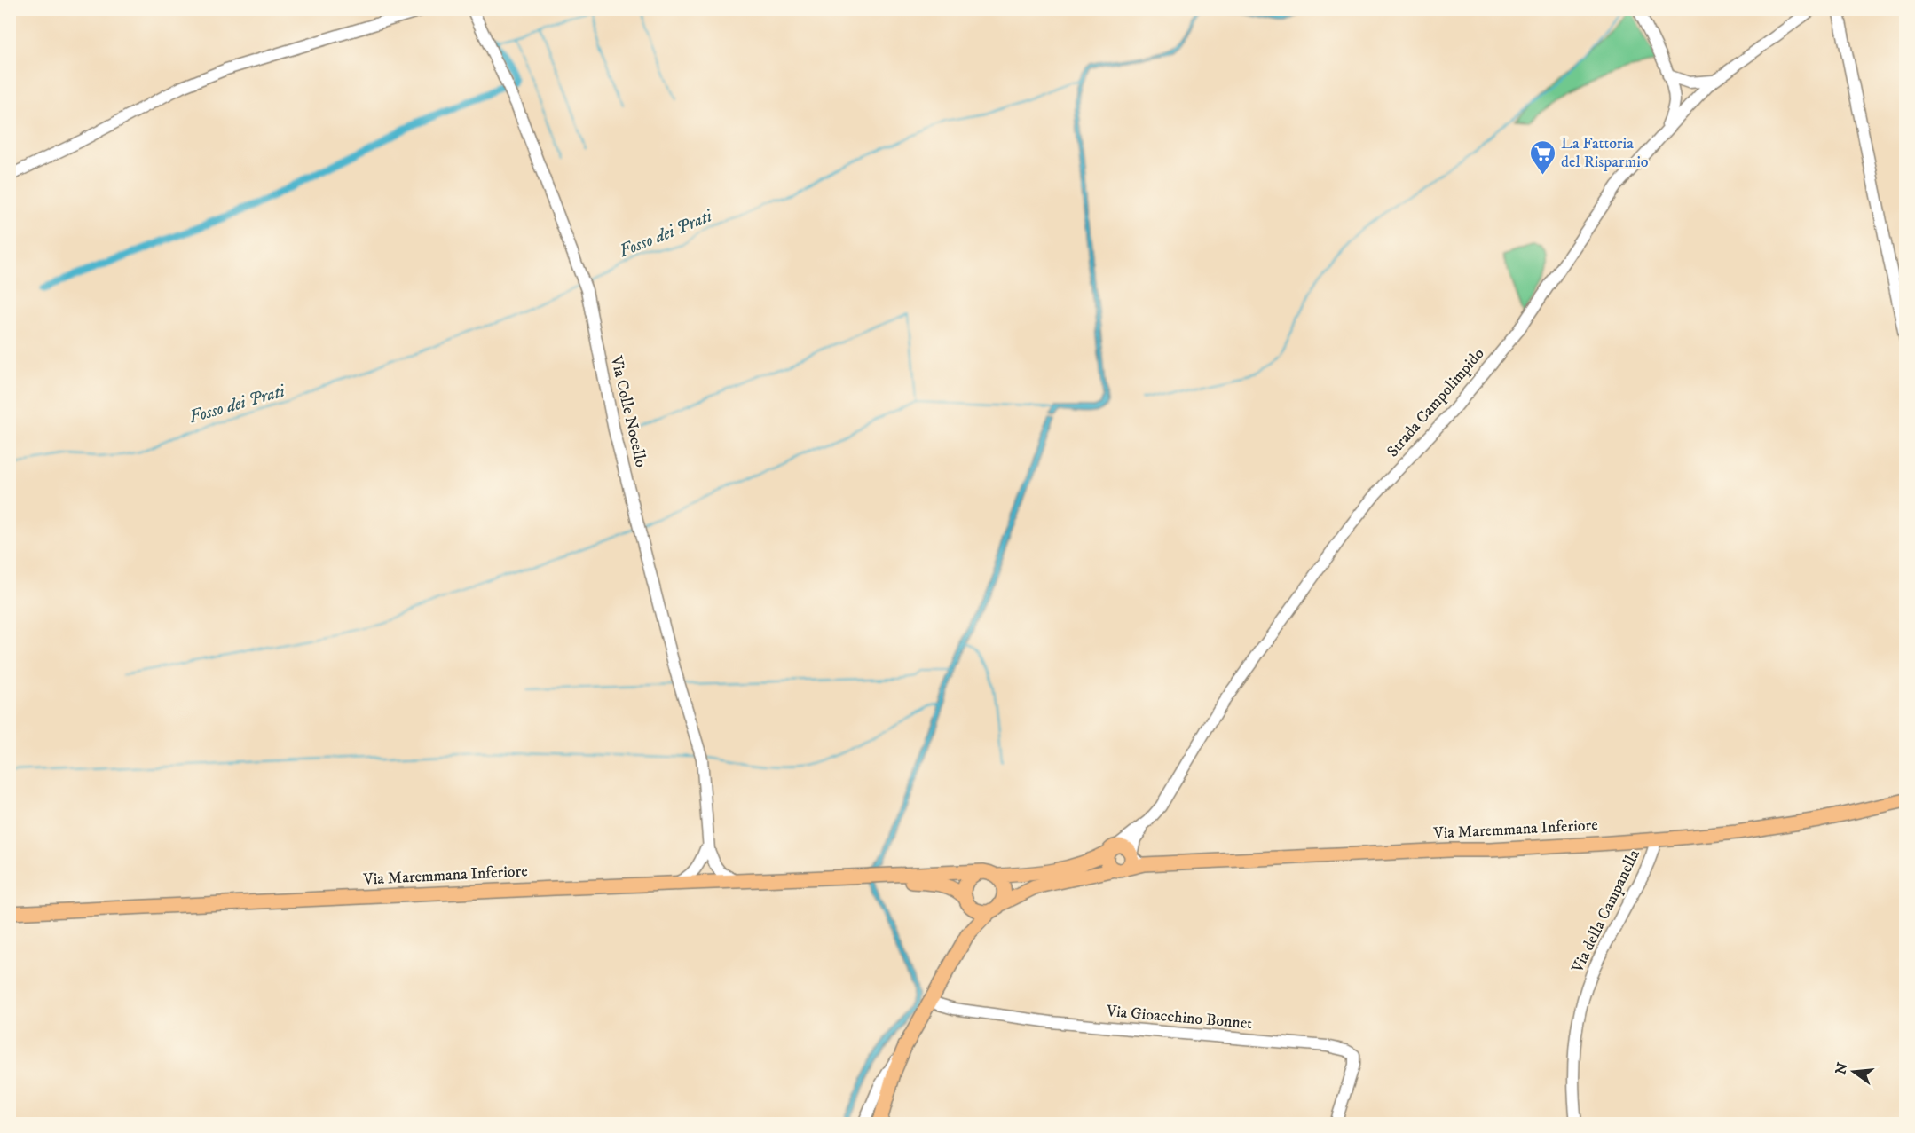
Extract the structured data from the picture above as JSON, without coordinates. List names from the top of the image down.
{
  "streets": {
    "main road": ["Via Maremmana Inferiore"],
    "street": [
      "Strada Campolimpido",
      "Via Colle Nocello",
      "Via della Campanella",
      "Via Gioacchino Bonnet"
    ]
  },
  "crossings": [
    ["Strada Campolimpido", "Via Maremmana Inferiore"],
    ["Via Colle Nocello", "Via Maremmana Inferiore"],
    ["Via Maremmana Inferiore", "Via della Campanella"]
  ],
  "water": ["Fosso dei Prati"],
  "places": {
    "supermarket": ["La Fattoria del Risparmio"]
  },
  "north": "left"
}
